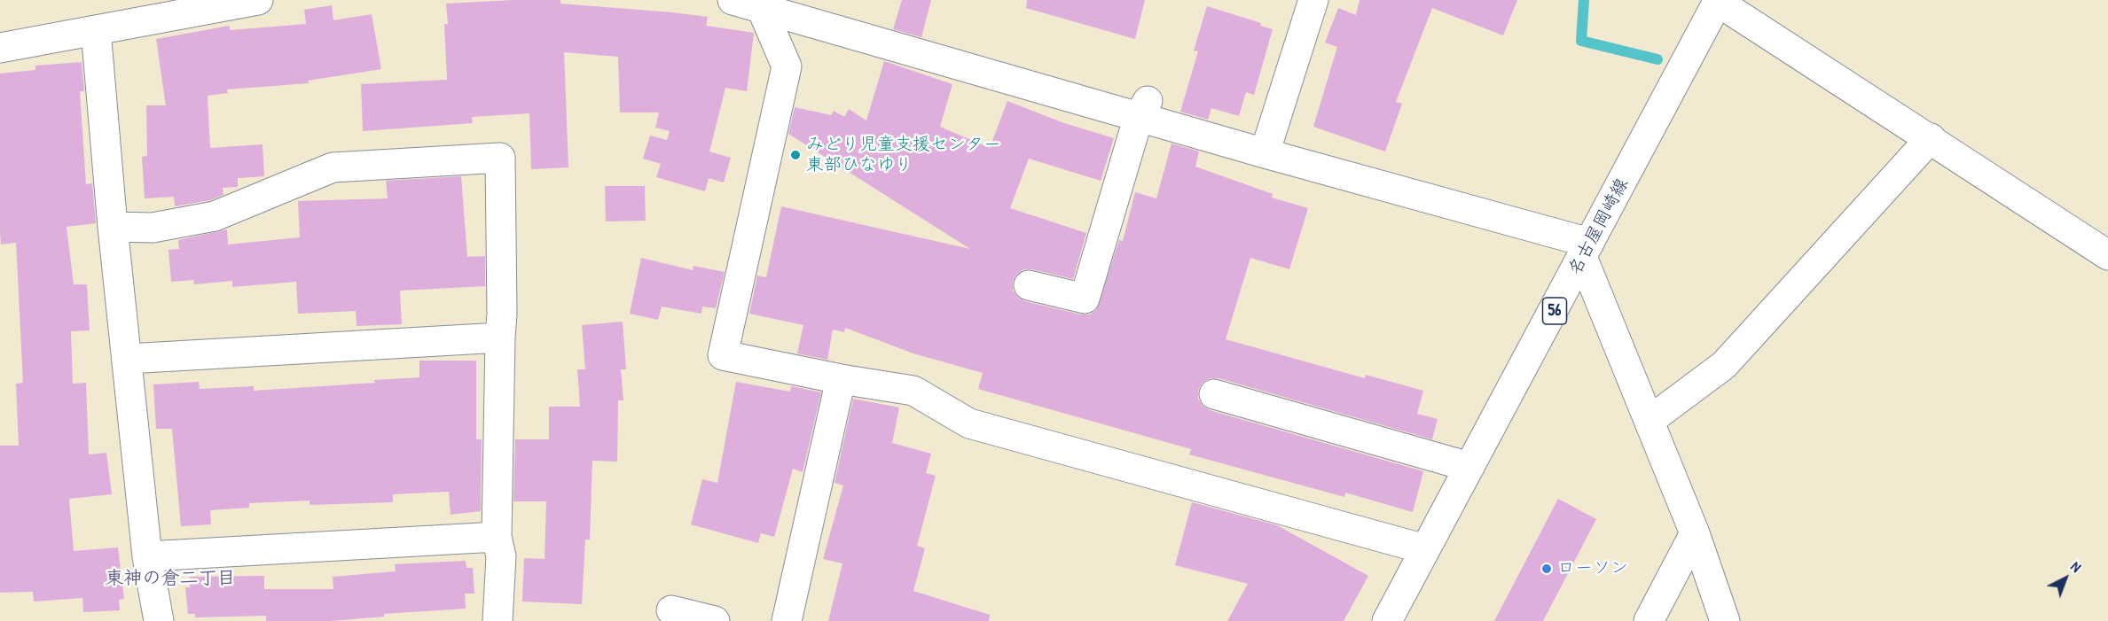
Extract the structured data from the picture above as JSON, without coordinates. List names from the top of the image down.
{
  "streets": {
    "street": ["名古屋岡崎線", "56"]
  },
  "districts": ["東神の倉二丁目"],
  "places": ["みどり児童支援センター 東部ひなゆり", "ローソン"],
  "north": "top right"
}
